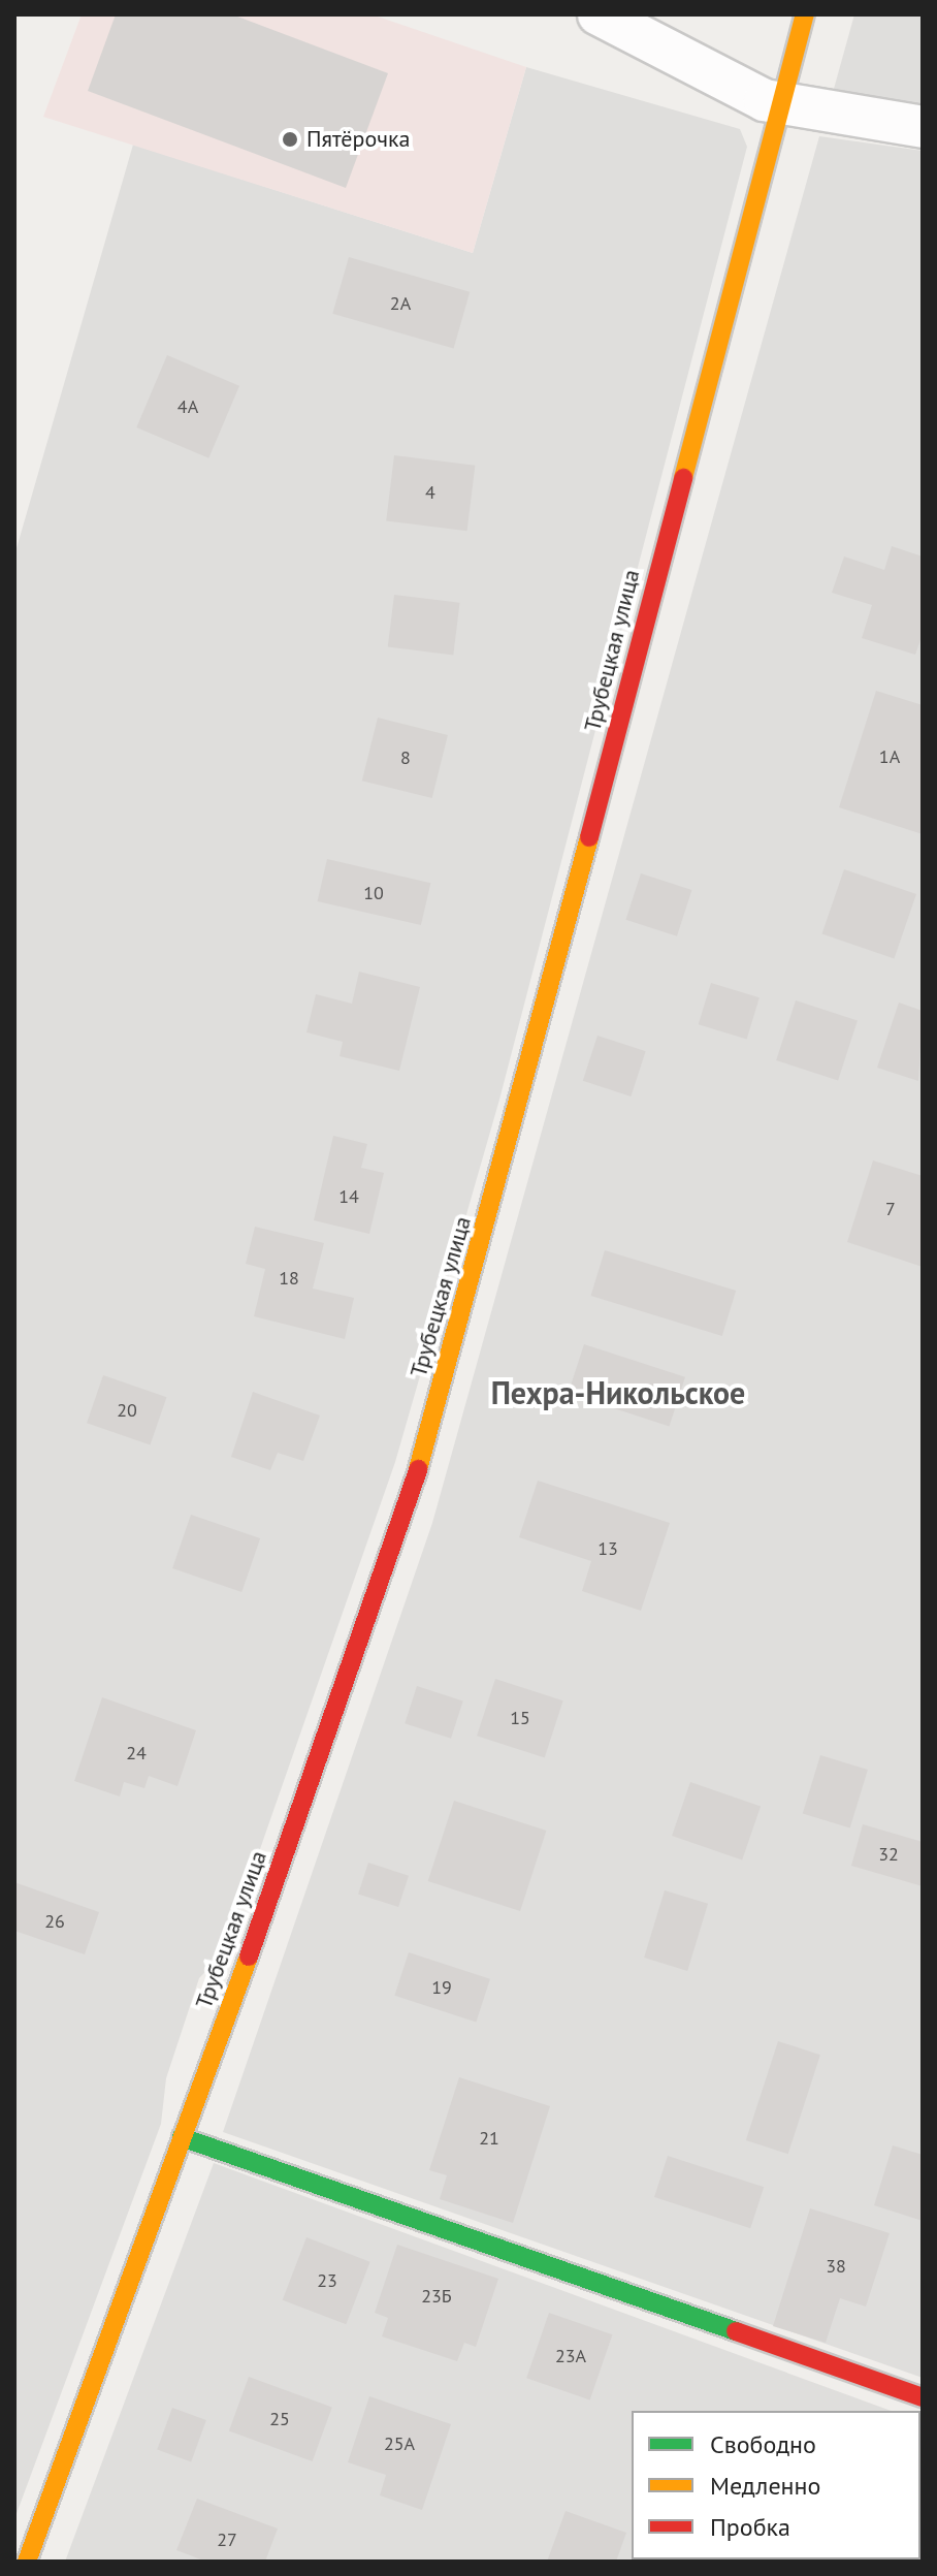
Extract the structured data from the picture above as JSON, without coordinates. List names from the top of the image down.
{
  "streets": {
    "main road": ["Трубецкая улица"]
  },
  "districts": ["Пехра-Никольское"],
  "places": ["Пятёрочка"],
  "house_numbers": [
    "2А",
    "4А",
    "4",
    "1А",
    "8",
    "10",
    "14",
    "7",
    "18",
    "20",
    "13",
    "15",
    "24",
    "32",
    "26",
    "19",
    "21",
    "38",
    "23",
    "23Б",
    "23А",
    "25",
    "25А",
    "27"
  ],
  "legend": ["Свободно", "Медленно", "Пробка"]
}
